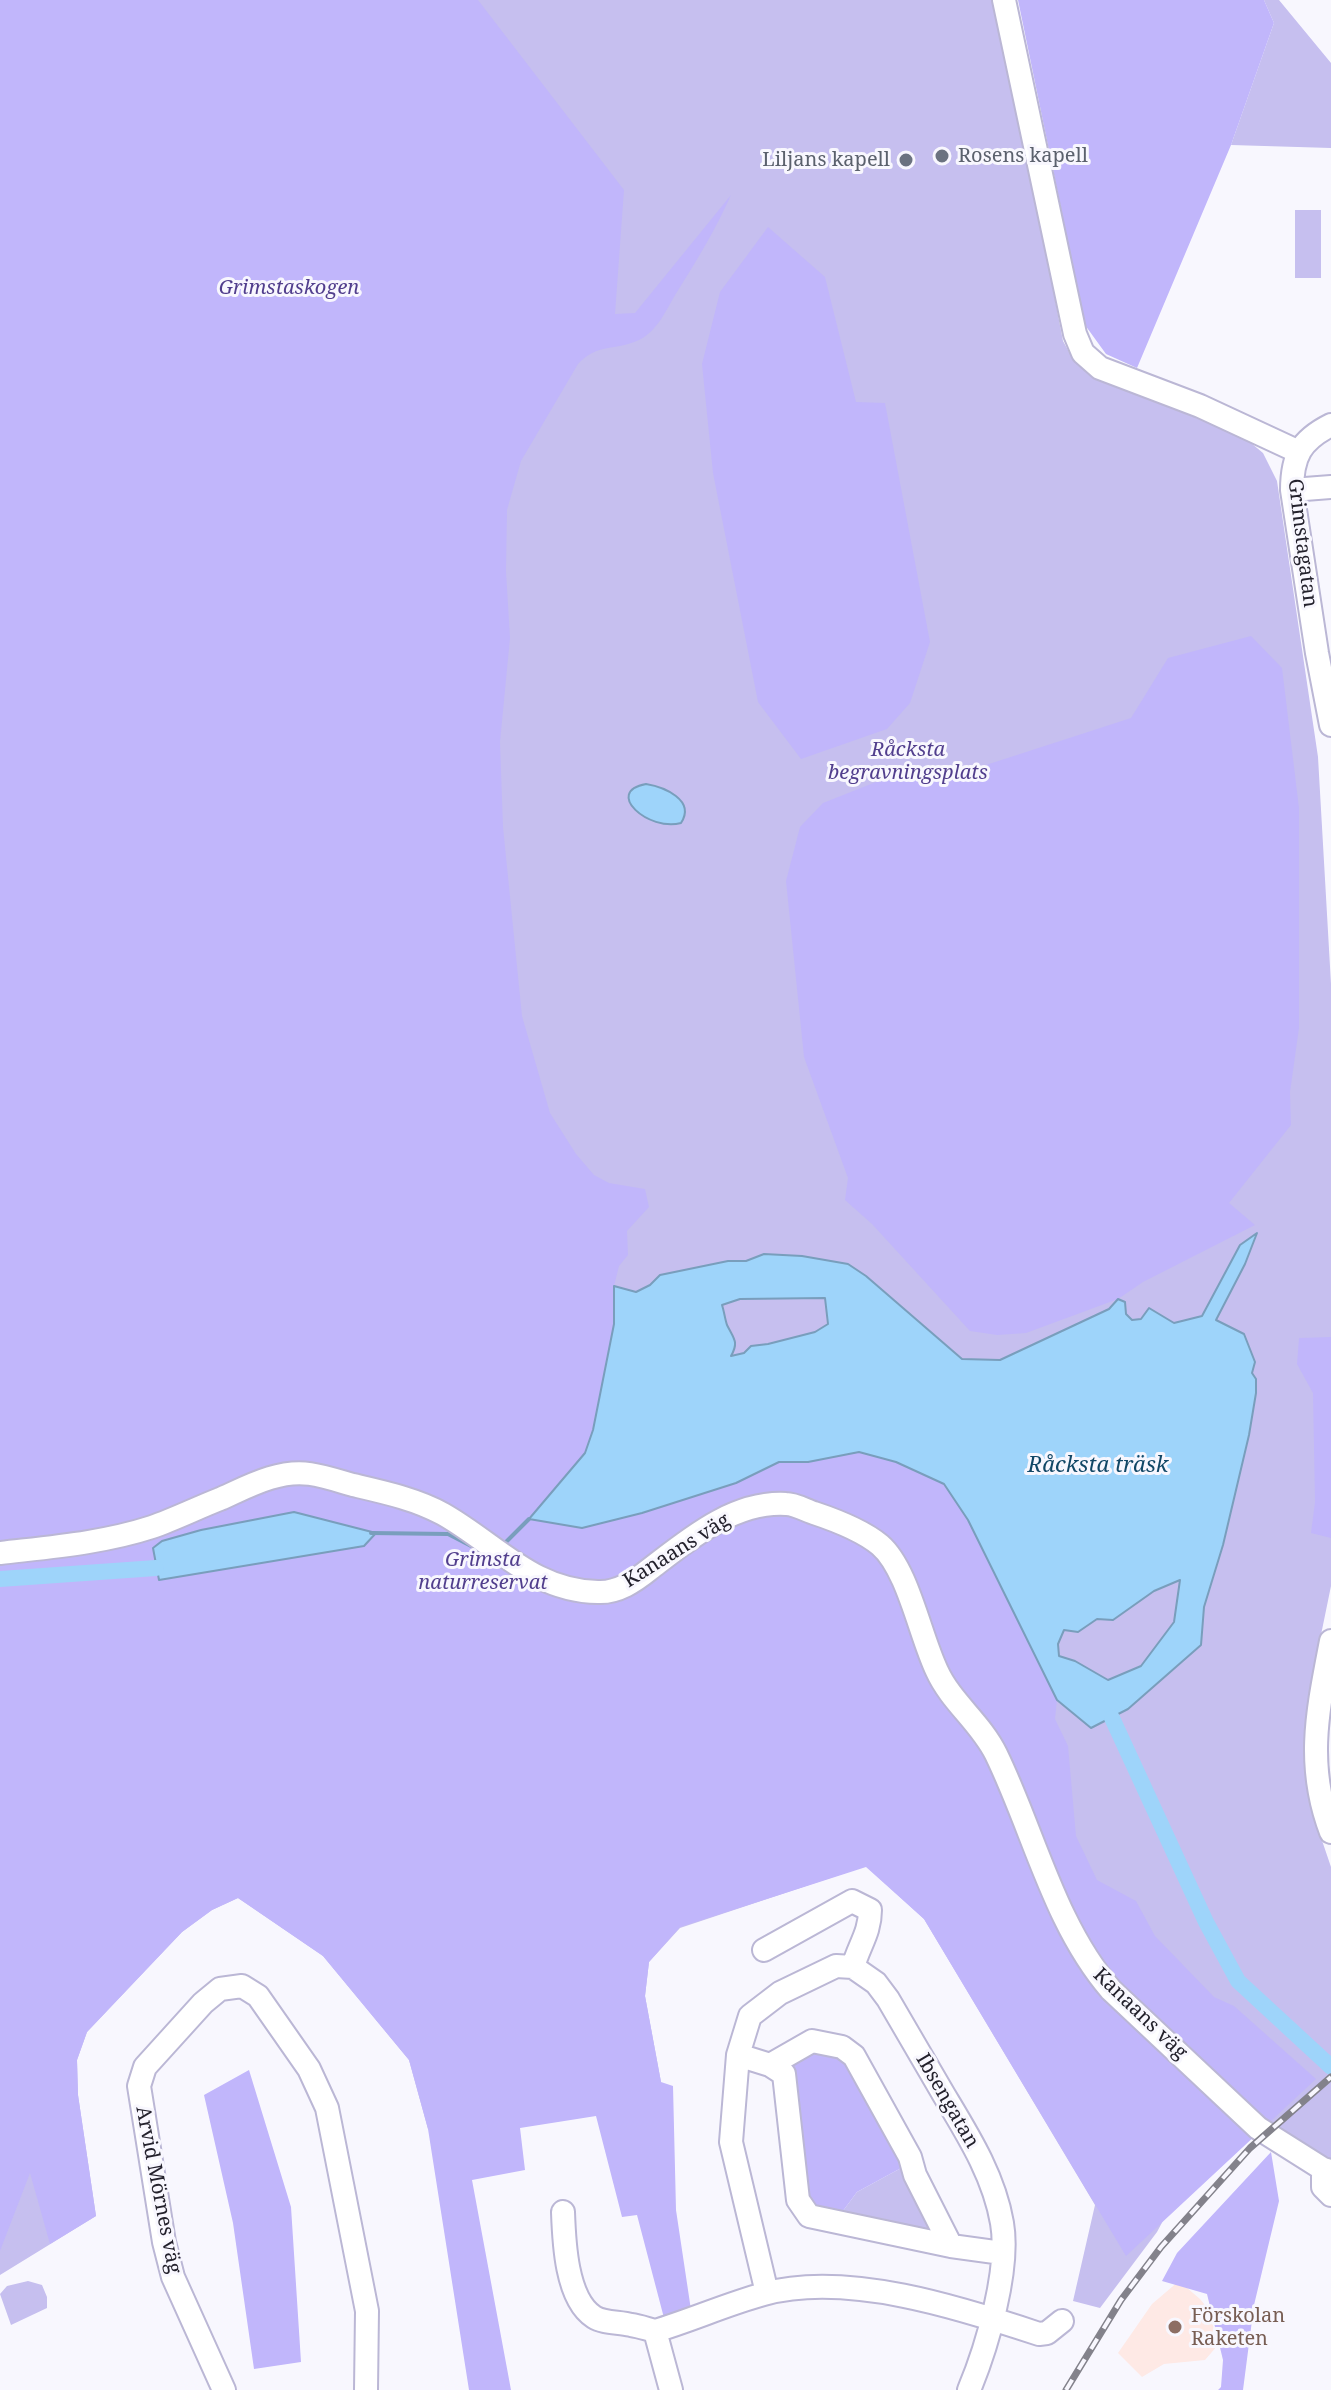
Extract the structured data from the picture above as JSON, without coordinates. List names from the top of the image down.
{
  "streets": {
    "street": [
      "Grimstagatan",
      "Kanaans väg",
      "Ibsengatan",
      "Arvid Mörnes väg"
    ]
  },
  "water": ["Råcksta träsk"],
  "parks": ["Grimstaskogen", "Råcksta begravningsplats", "Grimsta naturreservat"],
  "places": ["Rosens kapell", "Liljans kapell", "Förskolan Raketen"]
}
